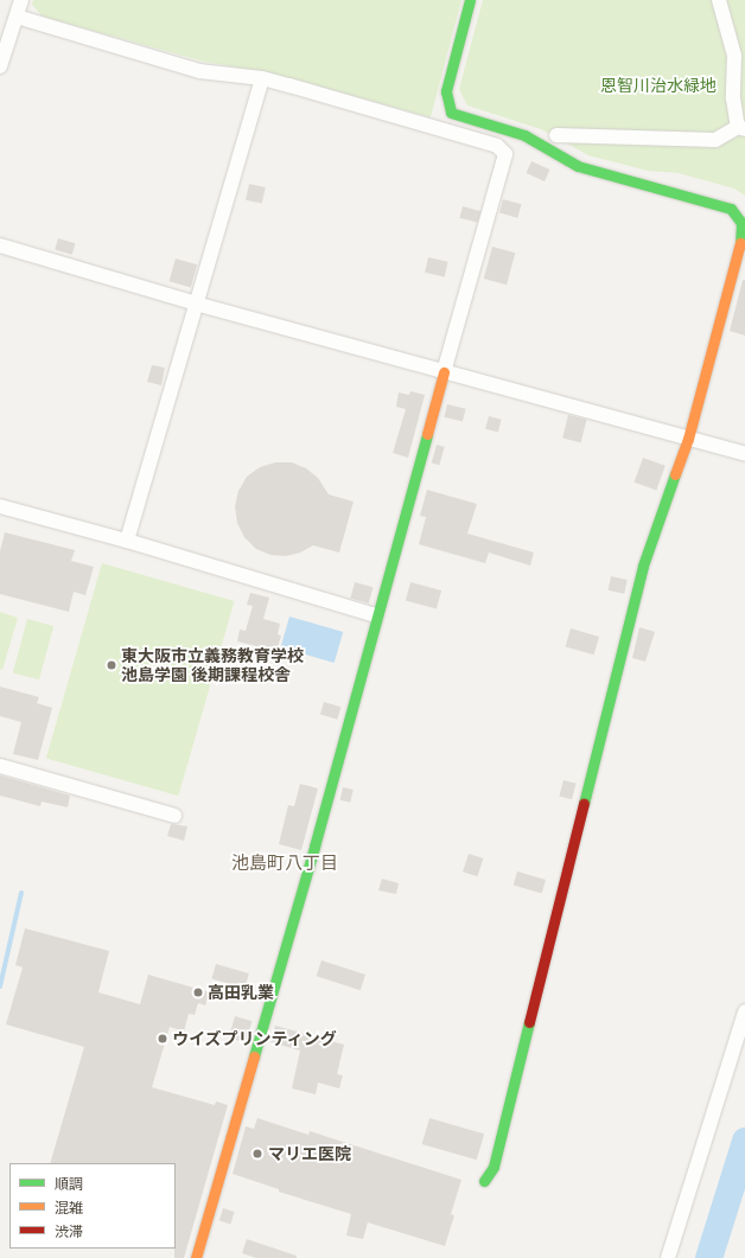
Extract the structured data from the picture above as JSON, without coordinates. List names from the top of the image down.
{
  "districts": ["池島町八丁目"],
  "parks": ["恩智川治水緑地"],
  "places": [
    "東大阪市立義務教育学校 池島学園 後期課程校舎",
    "高田乳業",
    "ウイズプリンティング",
    "マリエ医院"
  ],
  "legend": ["順調", "混雑", "渋滞"]
}
